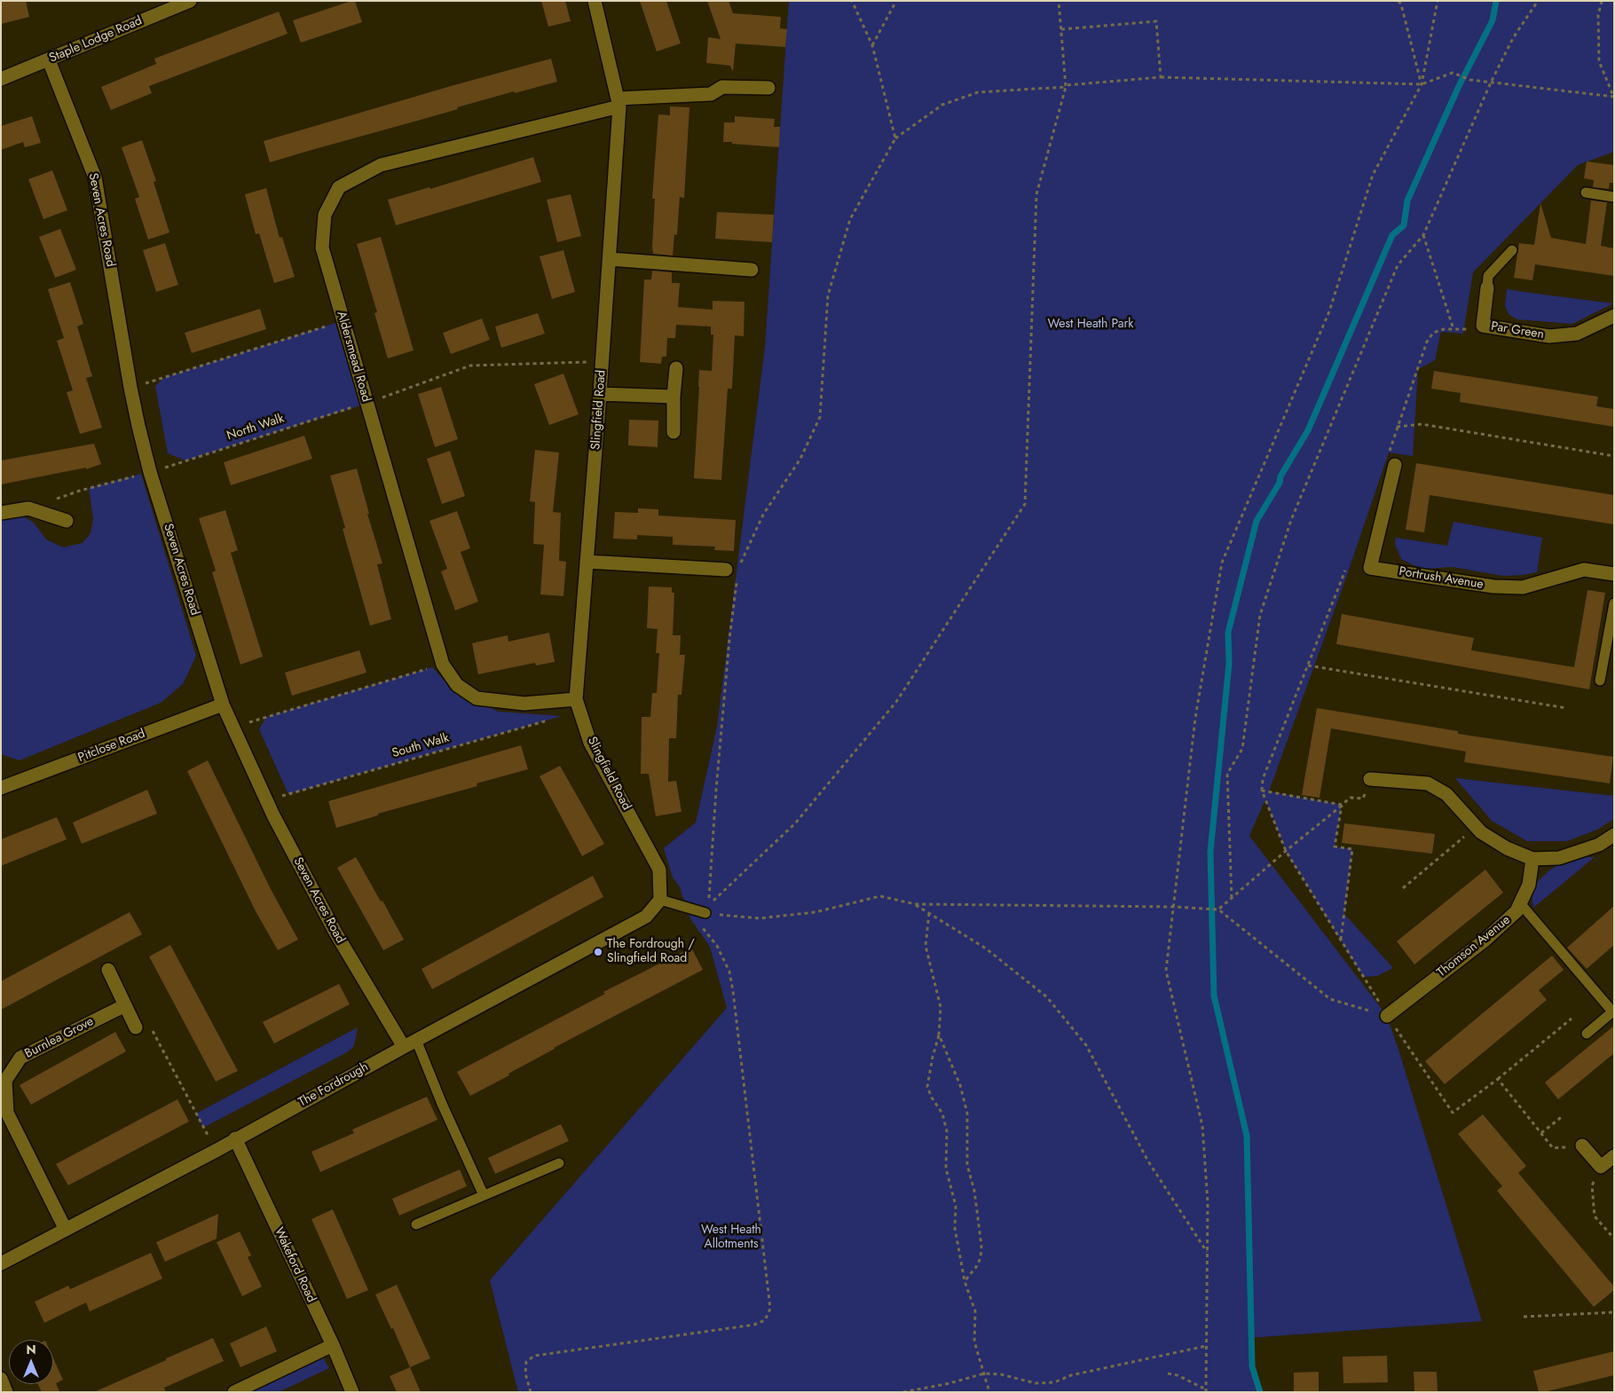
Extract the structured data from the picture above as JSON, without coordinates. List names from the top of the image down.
{
  "streets": {
    "street": [
      "Staple Lodge Road",
      "Seven Acres Road",
      "Par Green",
      "Aldersmead Road",
      "Slingfield Road",
      "Portrush Avenue",
      "Pitclose Road",
      "Thomson Avenue",
      "Burnlea Grove",
      "The Fordrough",
      "Wakeford Road"
    ],
    "path": ["North Walk", "South Walk"]
  },
  "crossings": [
    ["Staple Lodge Road", "Seven Acres Road"],
    ["Seven Acres Road", "North Walk"],
    ["Seven Acres Road", "Pitclose Road"],
    ["Seven Acres Road", "South Walk"],
    ["Seven Acres Road", "The Fordrough"],
    ["Aldersmead Road", "Slingfield Road"],
    ["Aldersmead Road", "North Walk"],
    ["Slingfield Road", "North Walk"],
    ["Slingfield Road", "The Fordrough"],
    ["Burnlea Grove", "The Fordrough"],
    ["The Fordrough", "Wakeford Road"]
  ],
  "parks": ["West Heath Park", "West Heath Allotments"],
  "places": ["The Fordrough / Slingfield Road"],
  "north": "top"
}
